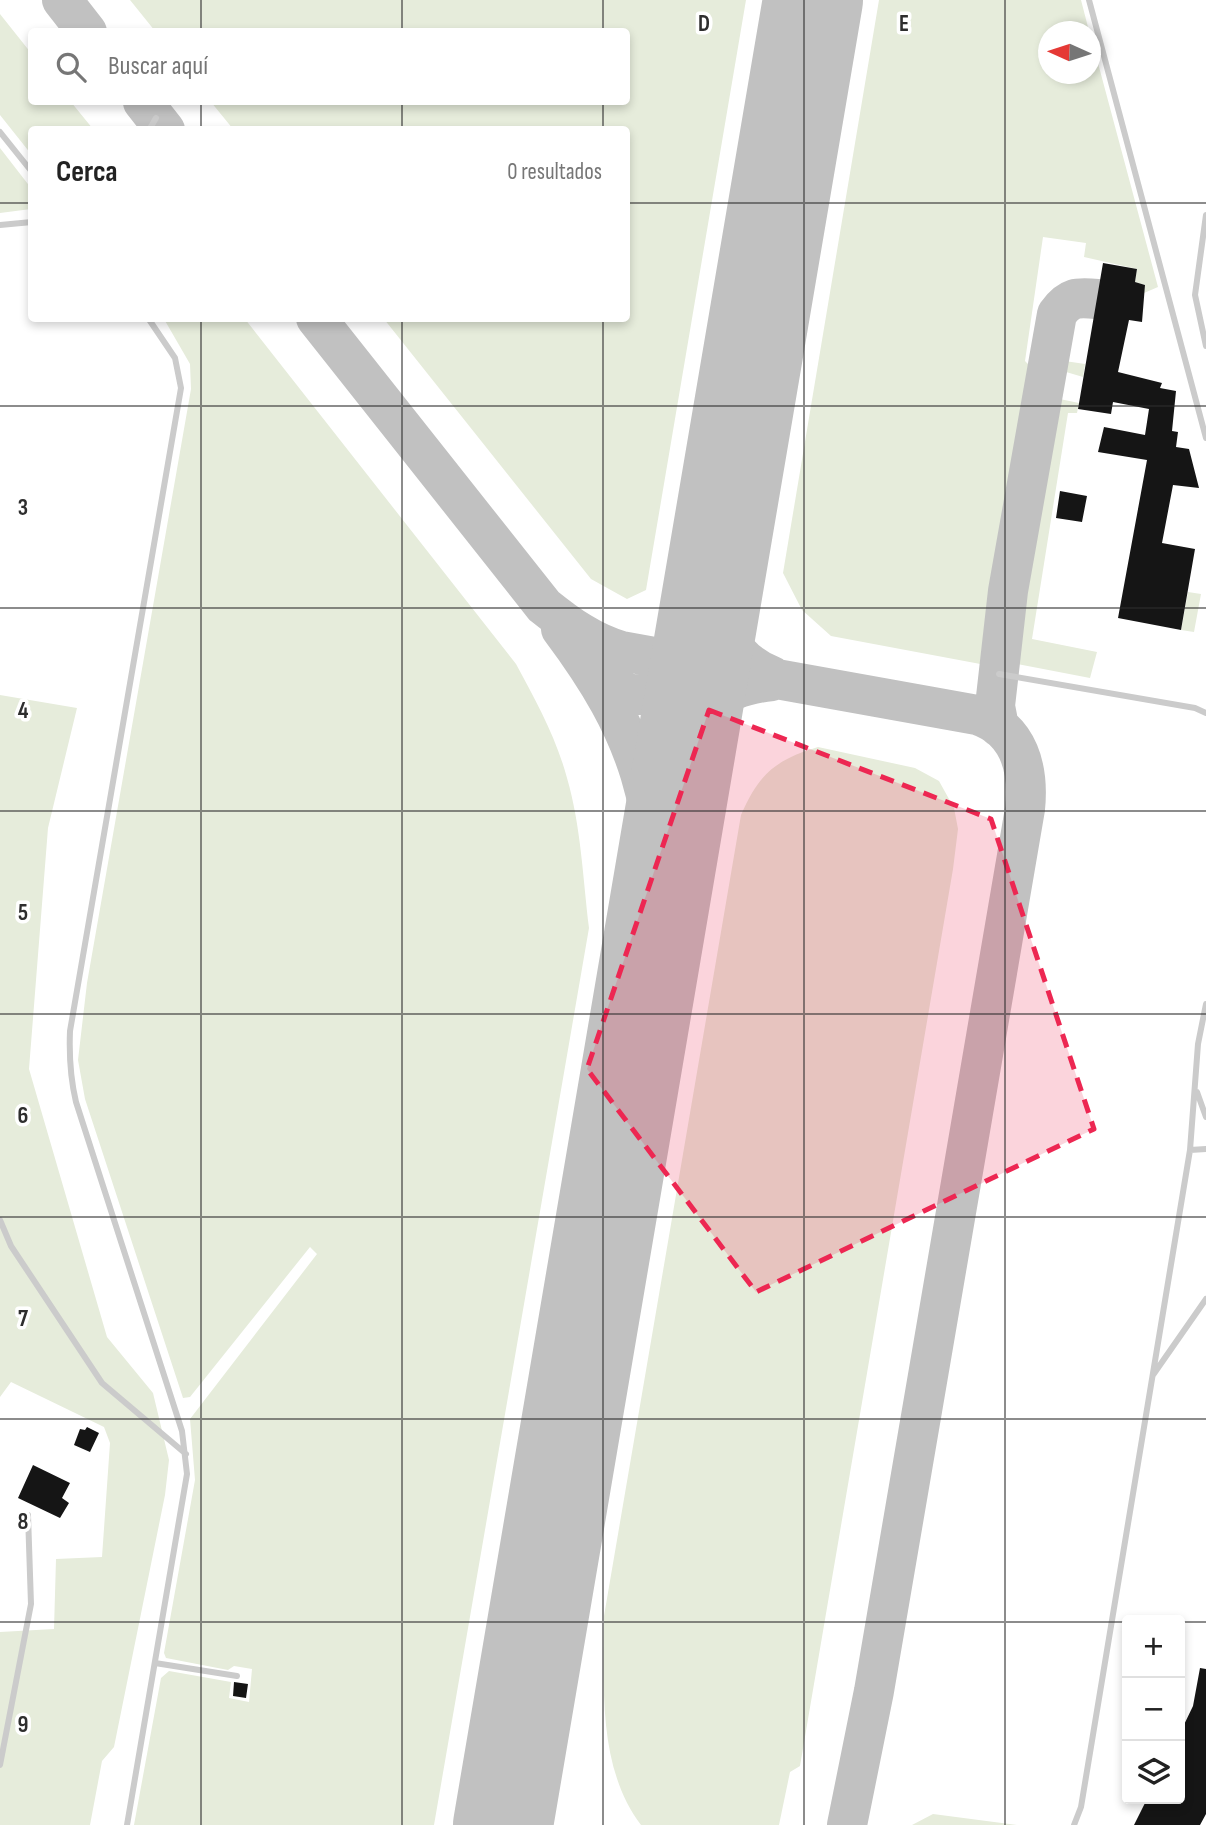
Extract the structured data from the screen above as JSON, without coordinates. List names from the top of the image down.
{
  "north": "left",
  "page": {
    "search": "Buscar aquí",
    "heading": ["Cerca", "0 resultados"],
    "map_buttons": ["+", "−"]
  },
  "grid": {
    "columns": ["D", "E"],
    "rows": [
      "3",
      "4",
      "5",
      "6",
      "7",
      "8",
      "9"
    ]
  }
}
